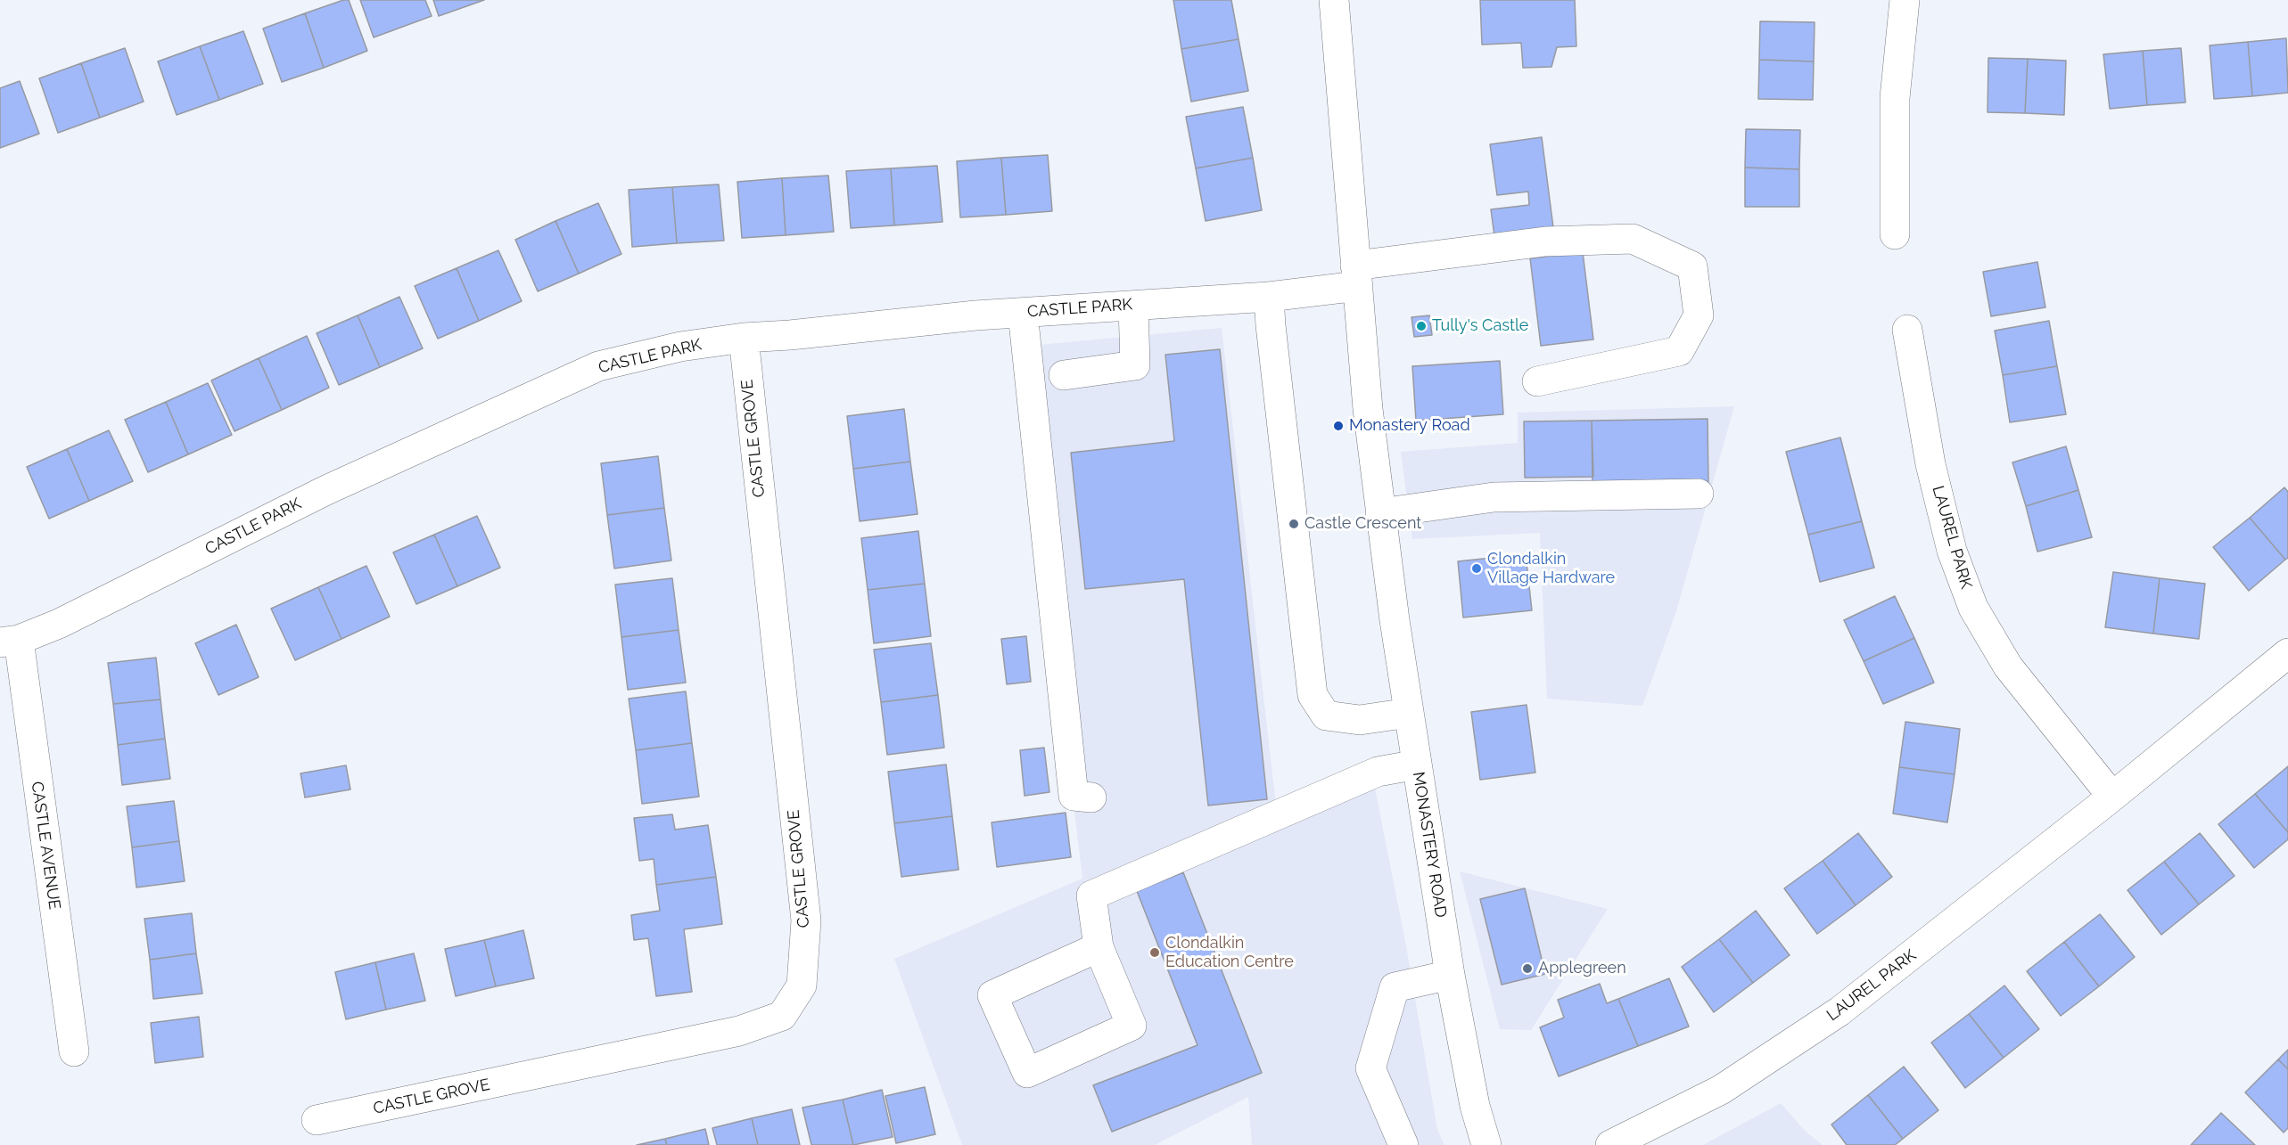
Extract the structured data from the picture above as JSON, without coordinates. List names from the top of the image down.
{
  "streets": {
    "street": [
      "CASTLE PARK",
      "CASTLE GROVE",
      "LAUREL PARK",
      "MONASTERY ROAD",
      "CASTLE AVENUE"
    ]
  },
  "crossings": [
    ["CASTLE PARK", "CASTLE GROVE"],
    ["CASTLE PARK", "MONASTERY ROAD"],
    ["CASTLE PARK", "CASTLE AVENUE"]
  ],
  "places": [
    "Tully's Castle",
    "Monastery Road",
    "Castle Crescent",
    "Clondalkin Village Hardware",
    "Clondalkin Education Centre",
    "Applegreen"
  ]
}
